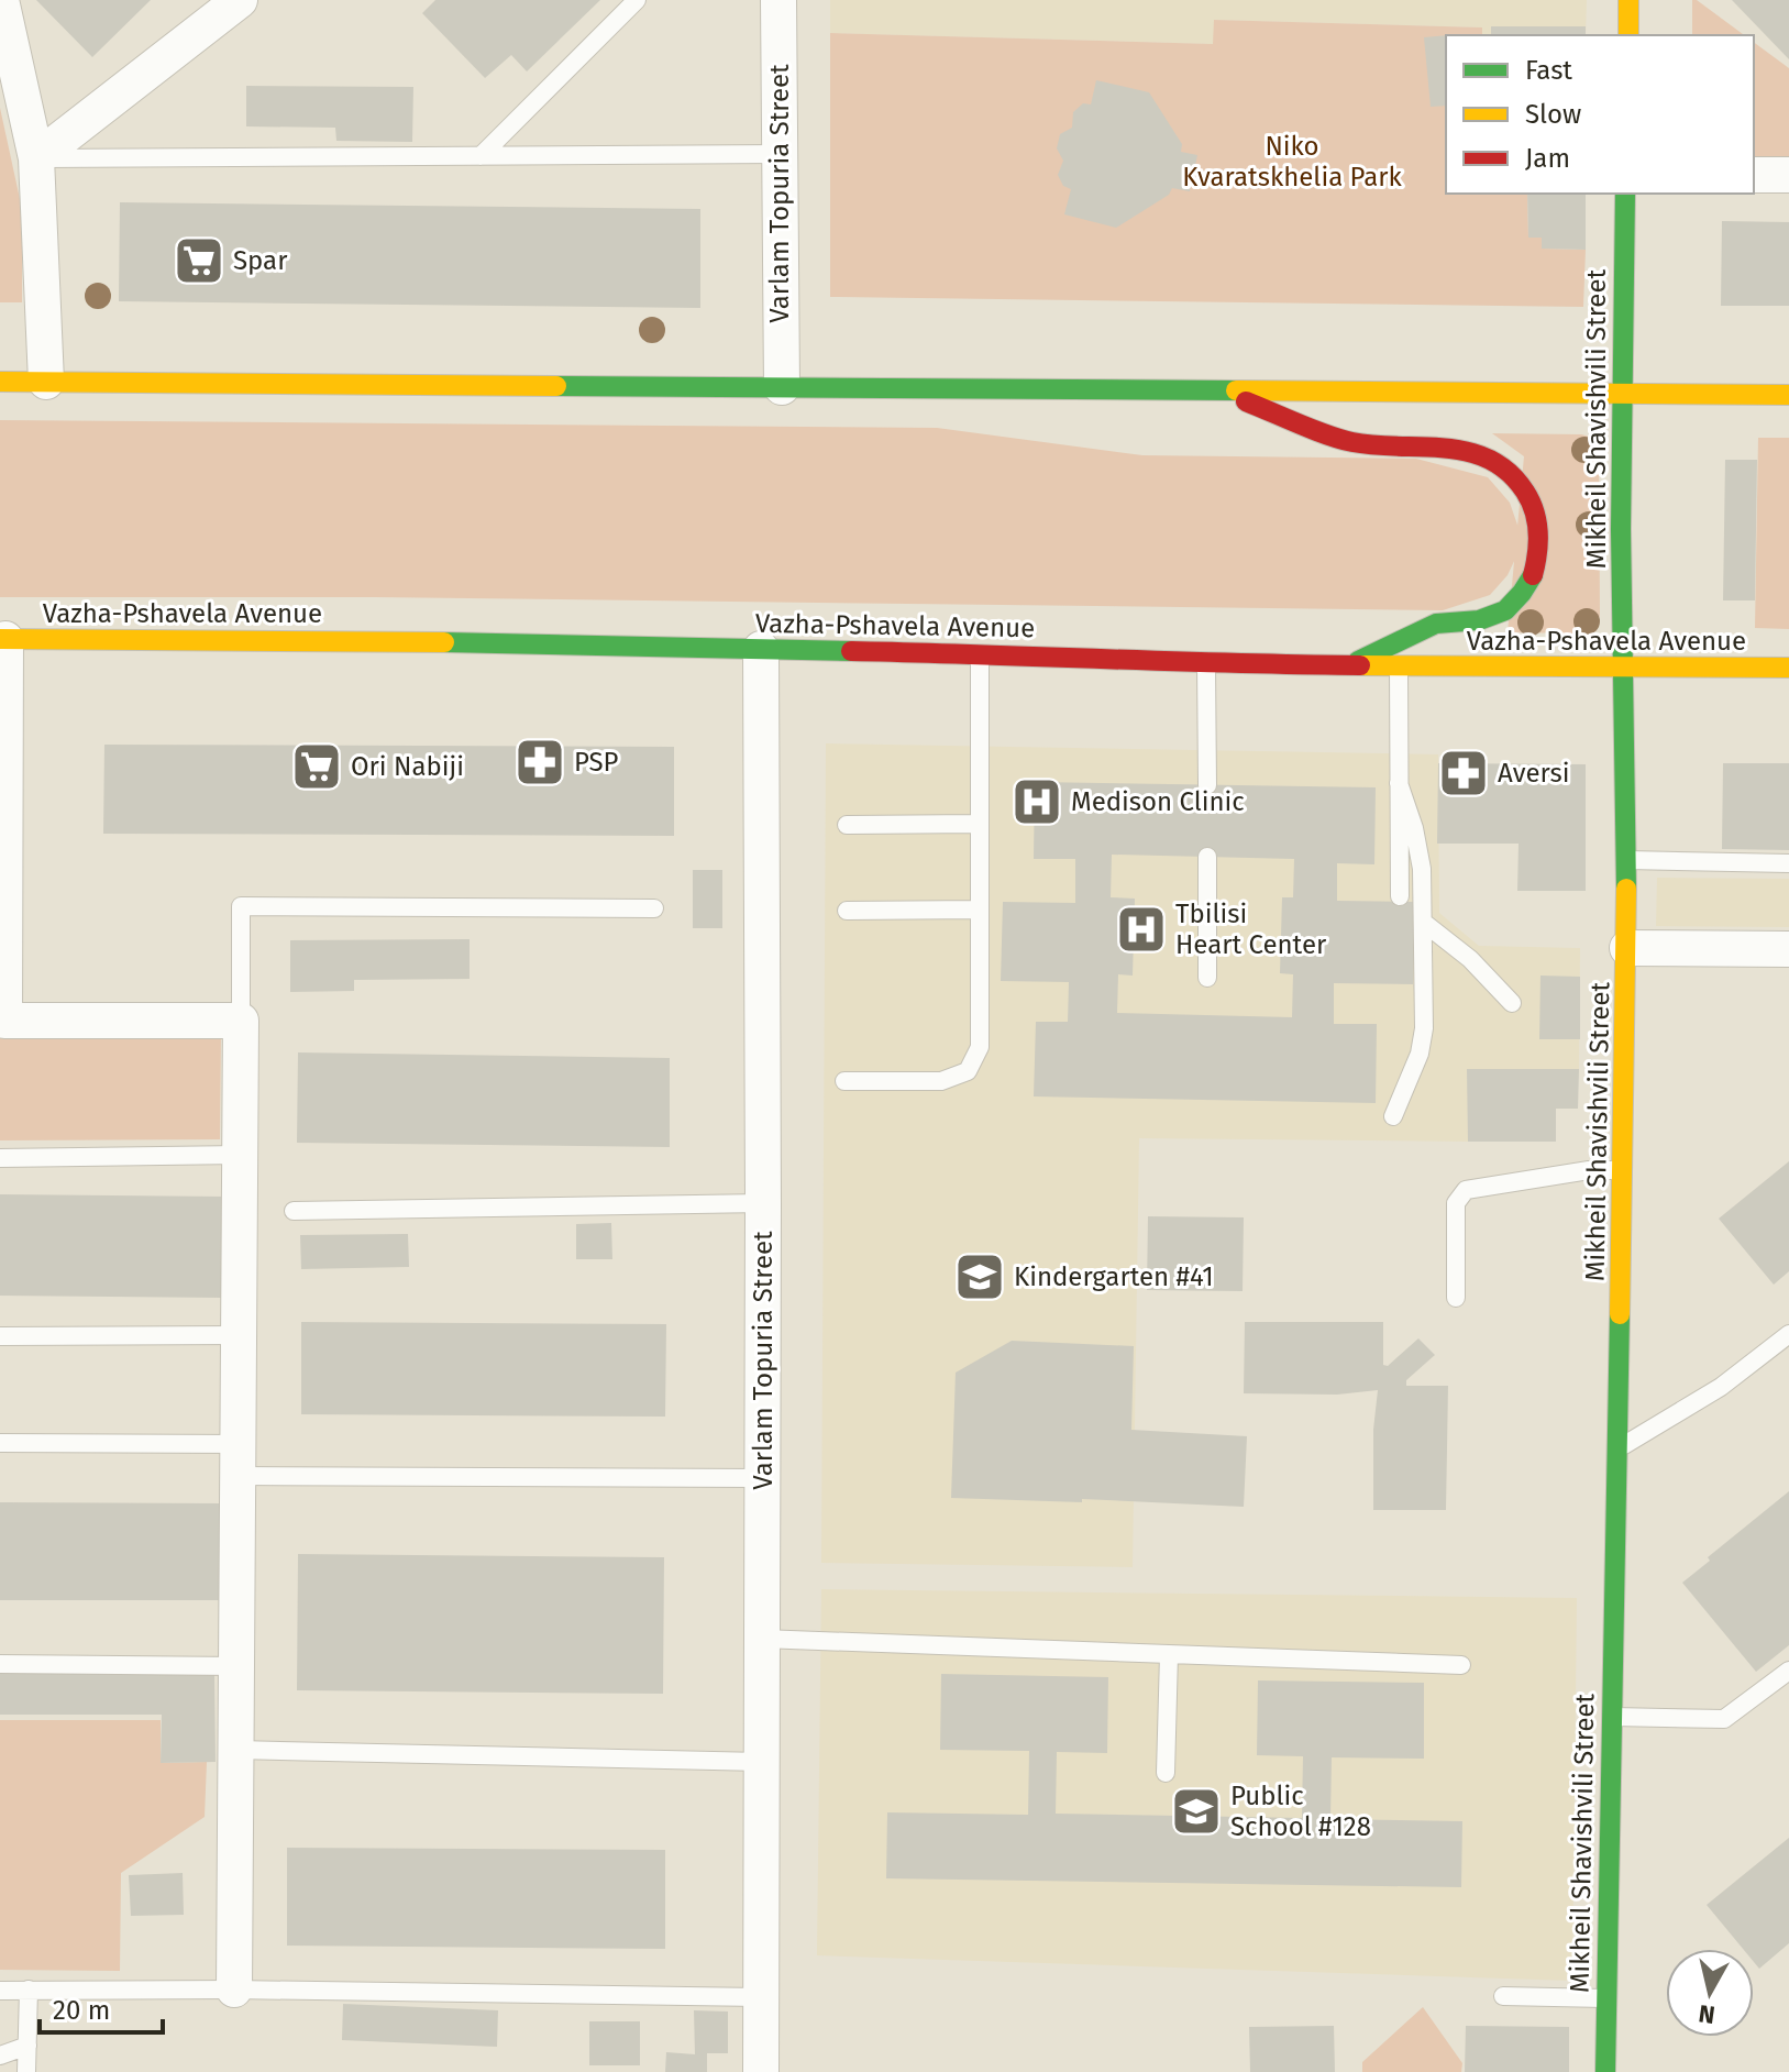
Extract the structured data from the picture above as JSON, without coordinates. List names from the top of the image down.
{
  "streets": {
    "main road": ["Mikheil Shavishvili Street", "Vazha-Pshavela Avenue"],
    "street": ["Varlam Topuria Street"]
  },
  "crossings": [
    ["Varlam Topuria Street", "Vazha-Pshavela Avenue"],
    ["Mikheil Shavishvili Street", "Vazha-Pshavela Avenue"]
  ],
  "parks": ["Niko Kvaratskhelia Park"],
  "places": {
    "supermarket": ["Spar", "Ori Nabiji"],
    "pharmacy": ["PSP", "Aversi"],
    "hospital": ["Medison Clinic", "Tbilisi Heart Center"],
    "school or university": ["Kindergarten #41", "Public School #128"]
  },
  "legend": ["Fast", "Slow", "Jam"],
  "scale_bar": "20 m",
  "north": "bottom"
}
